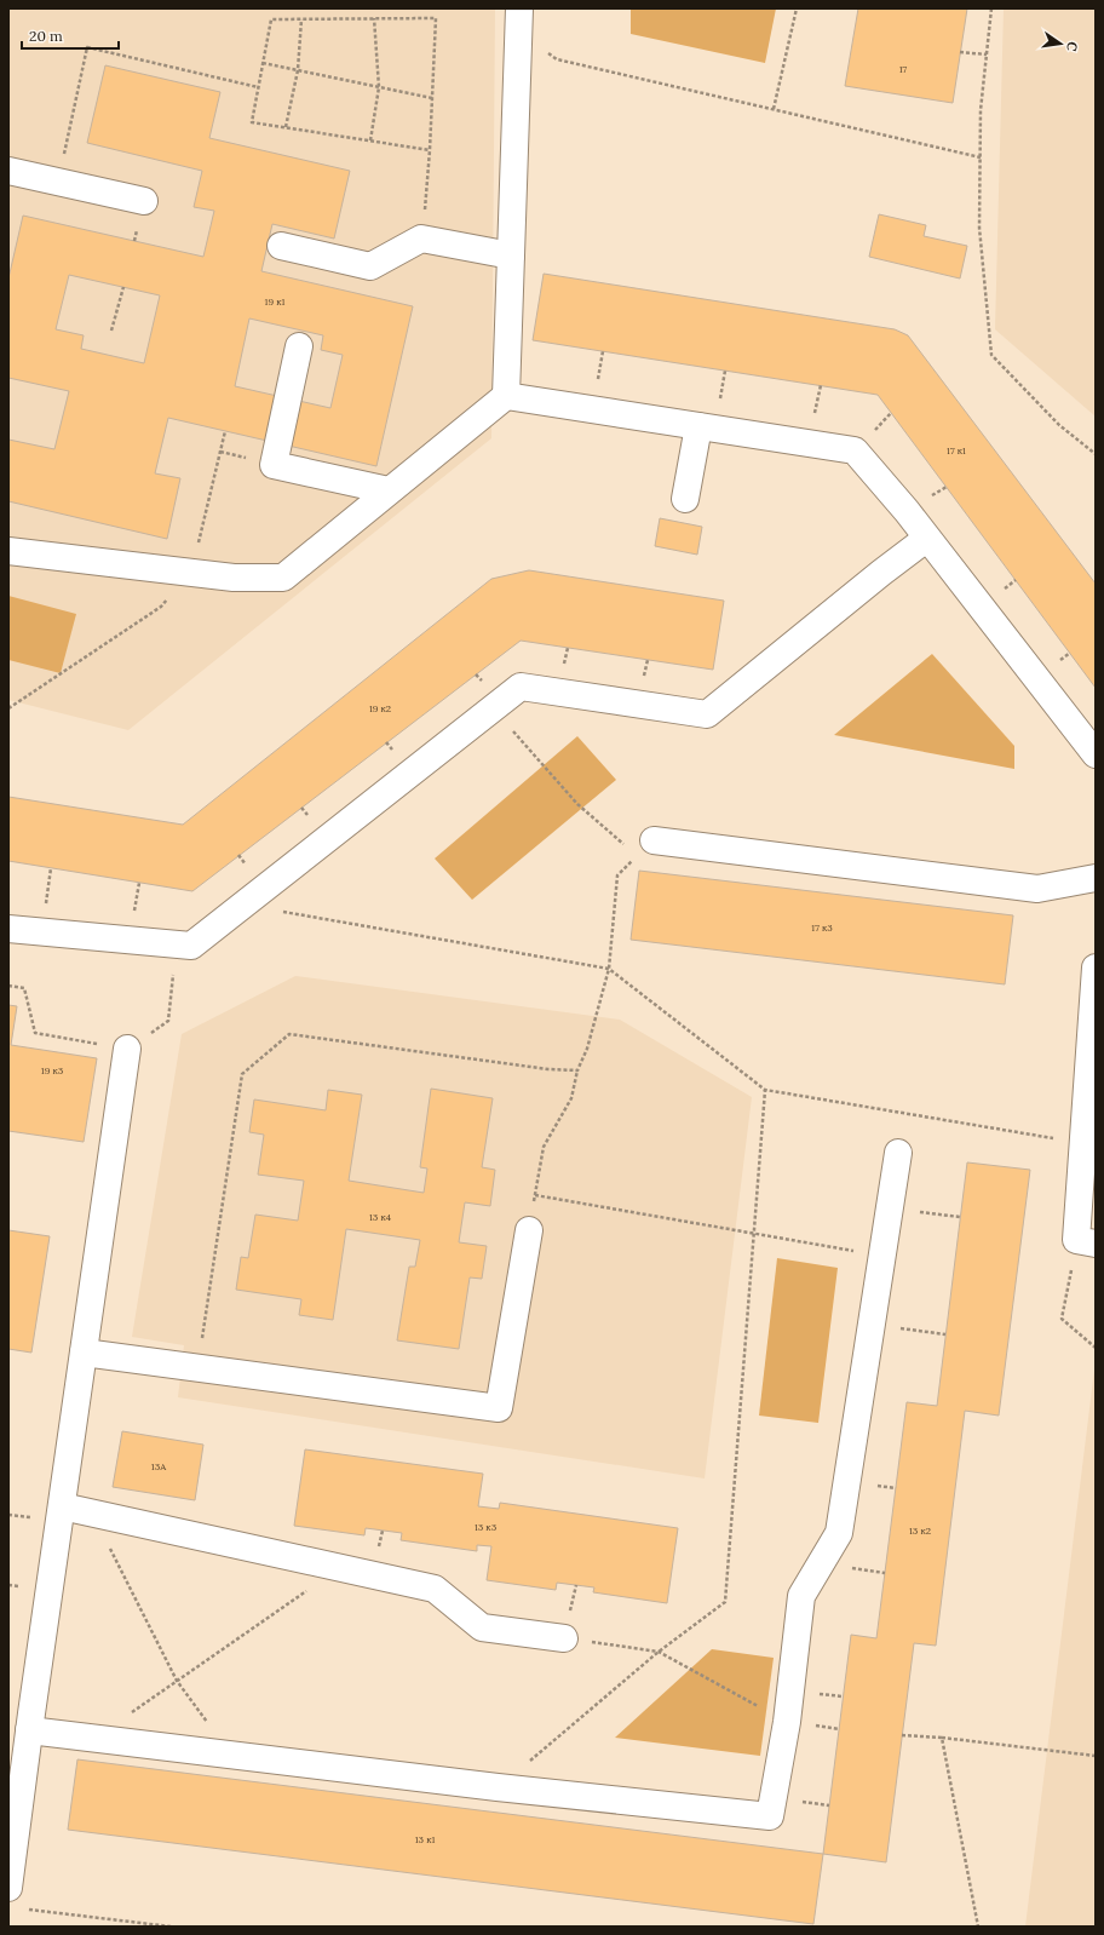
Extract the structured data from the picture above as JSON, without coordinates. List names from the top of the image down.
{
  "house_numbers": [
    "17",
    "19 к1",
    "17 к1",
    "19 к2",
    "17 к3",
    "19 к3",
    "13 к4",
    "13А",
    "13 к3",
    "13 к2",
    "13 к1"
  ],
  "scale_bar": "20 m",
  "north": "right"
}
